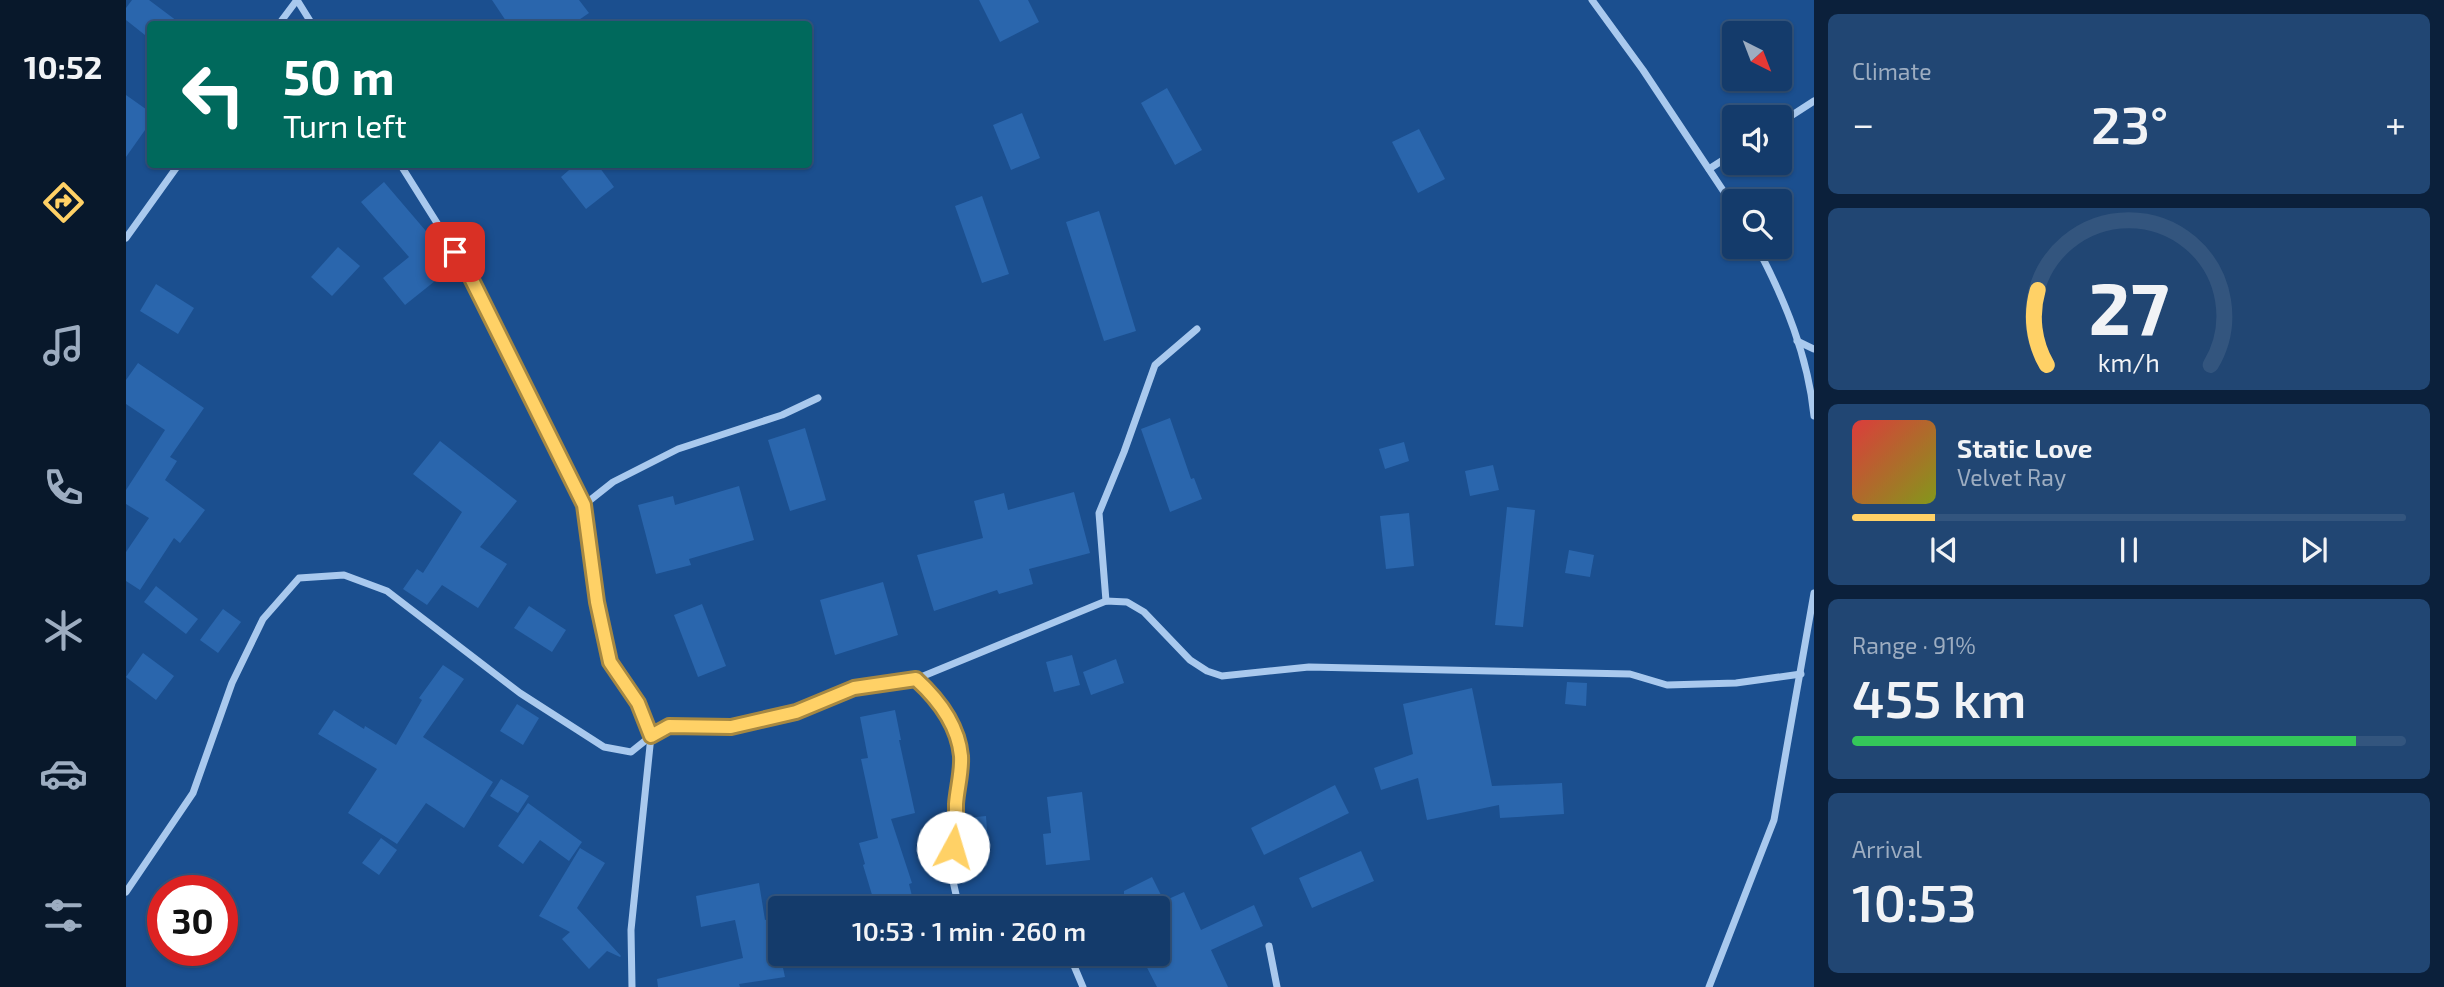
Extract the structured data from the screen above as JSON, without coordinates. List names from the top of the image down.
{
  "north": "bottom right",
  "page": {
    "tabs": "10:52",
    "tile": [
      "Climate",
      ["Range · 91%", "455 km"],
      ["Arrival", "10:53"]
    ],
    "turn": ["50 m", "Turn left"],
    "heat": ["−", "23°", "+"],
    "song": ["Static Love", "Velvet Ray"],
    "limit": "30",
    "trip": "10:53 · 1 min · 260 m",
    "gauge": ["27", "km/h"]
  }
}
